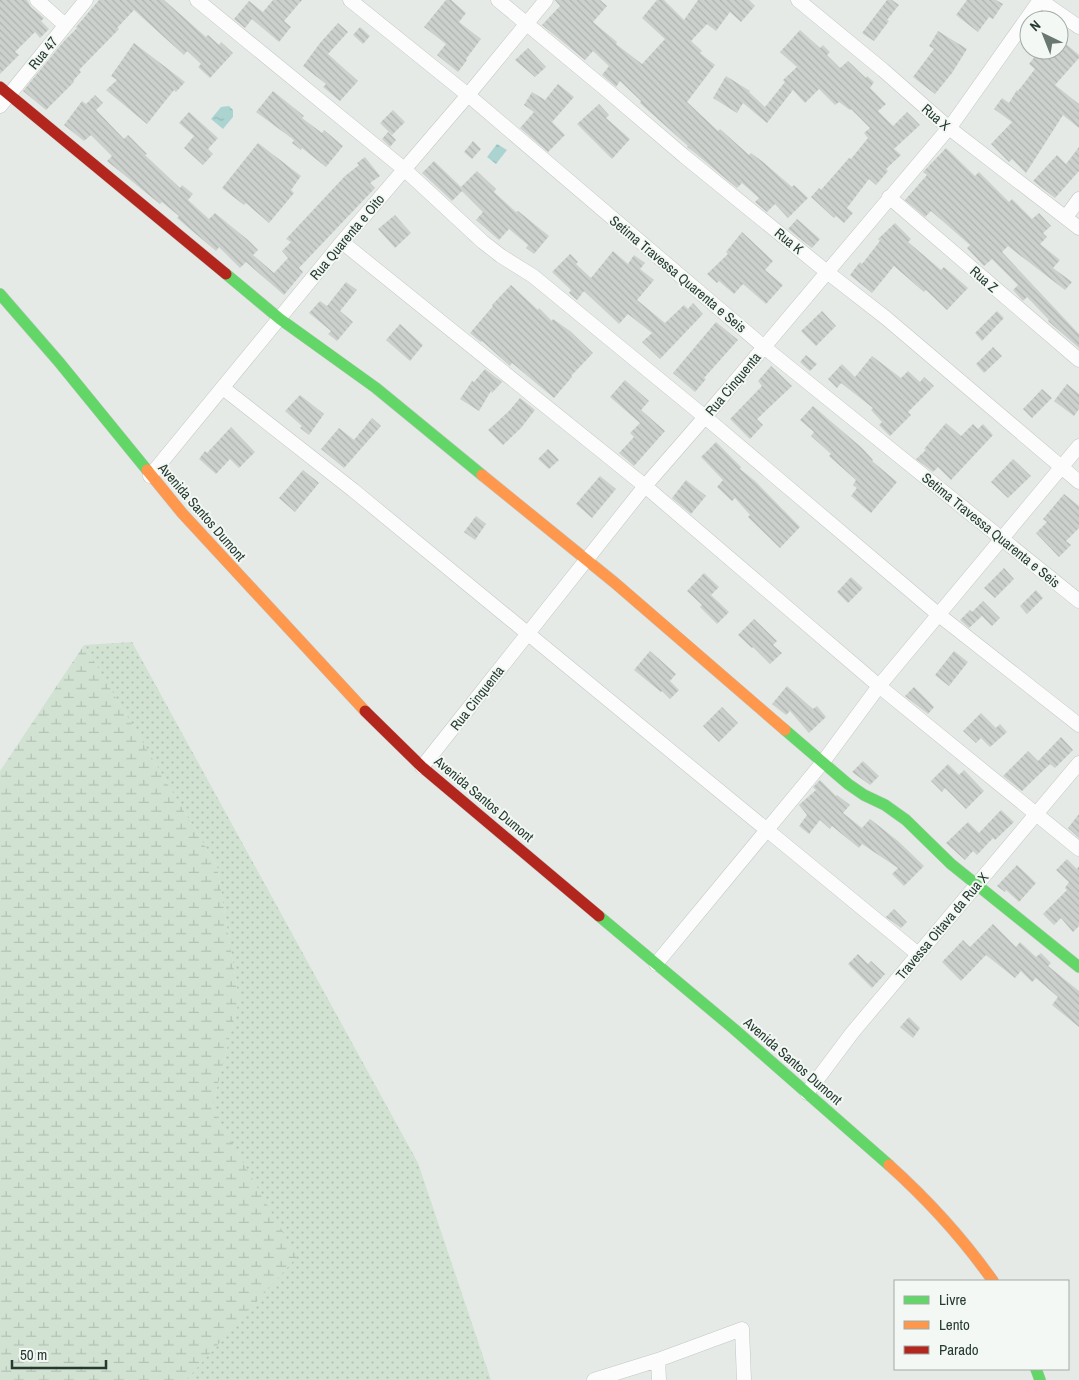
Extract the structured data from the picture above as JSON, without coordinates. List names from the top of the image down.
{
  "streets": {
    "main road": ["Avenida Santos Dumont"],
    "street": [
      "Rua 47",
      "Rua X",
      "Rua Quarenta e Oito",
      "Rua K",
      "Setima Travessa Quarenta e Seis",
      "Rua Z",
      "Rua Cinquenta",
      "Travessa Oitava da Rua X"
    ]
  },
  "crossings": [
    ["Rua X", "Rua Cinquenta"],
    ["Rua Quarenta e Oito", "Rua K"],
    ["Rua Quarenta e Oito", "Setima Travessa Quarenta e Seis"],
    ["Rua Quarenta e Oito", "Avenida Santos Dumont"],
    ["Rua K", "Rua Cinquenta"],
    ["Setima Travessa Quarenta e Seis", "Rua Cinquenta"],
    ["Rua Z", "Rua Cinquenta"],
    ["Rua Cinquenta", "Avenida Santos Dumont"],
    ["Avenida Santos Dumont", "Travessa Oitava da Rua X"]
  ],
  "legend": ["Livre", "Lento", "Parado"],
  "scale_bar": "50 m",
  "north": "top left"
}
